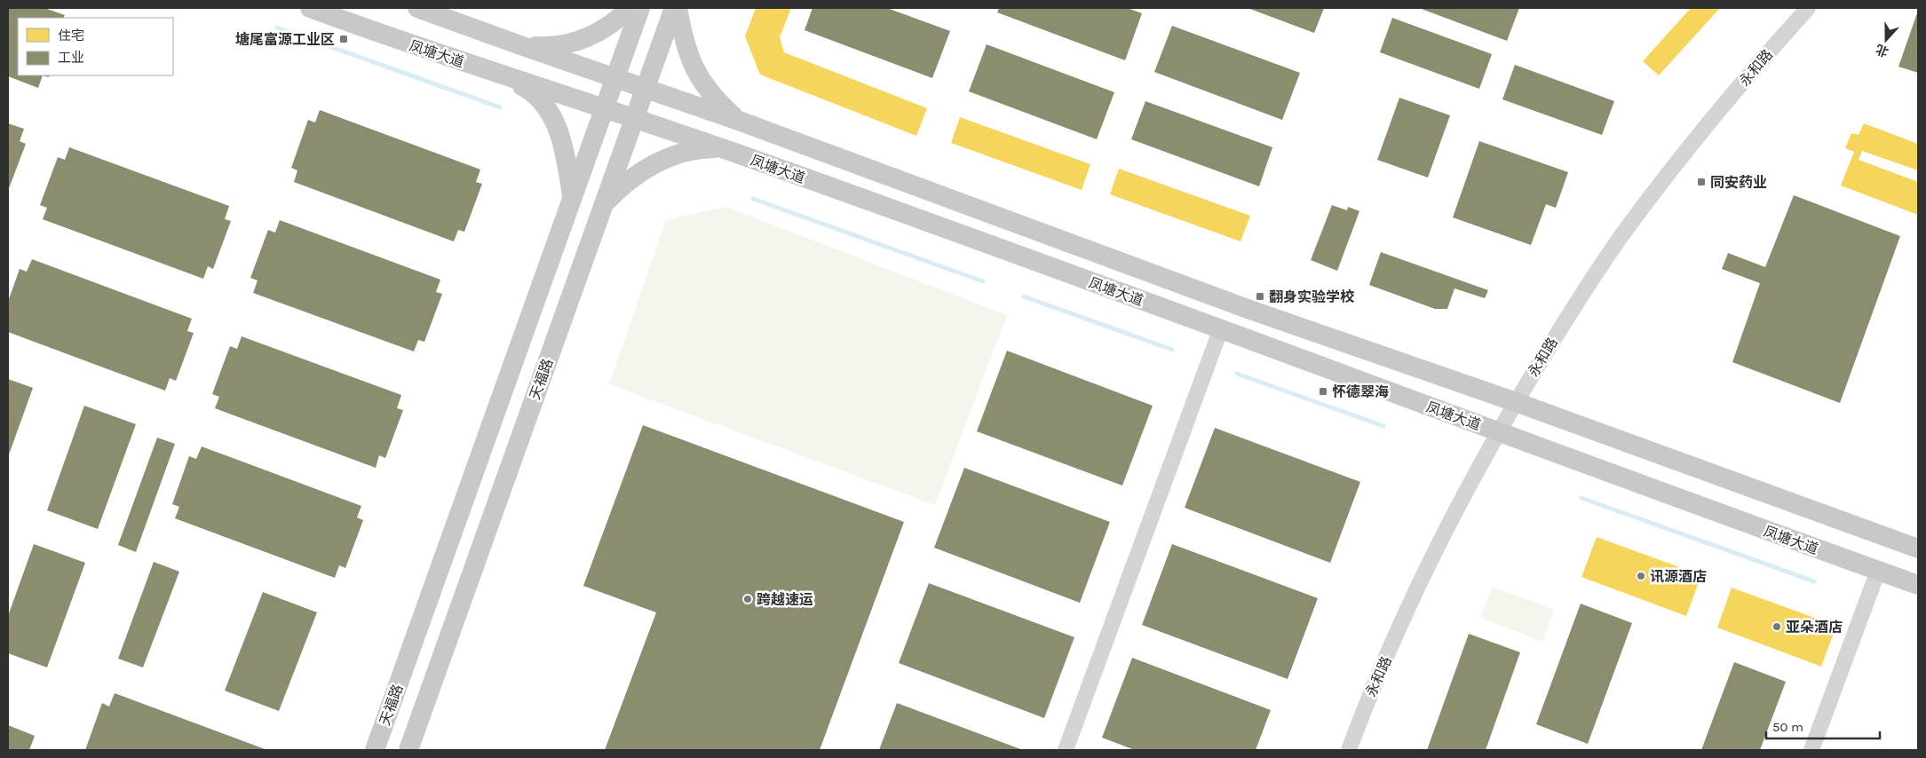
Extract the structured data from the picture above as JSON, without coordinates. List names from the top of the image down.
{
  "streets": {
    "main road": ["凤塘大道", "天福路"],
    "street": ["永和路"]
  },
  "crossings": [
    ["凤塘大道", "永和路"],
    ["凤塘大道", "天福路"]
  ],
  "places": {
    "transit": [
      "塘尾富源工业区",
      "同安药业",
      "翻身实验学校",
      "怀德翠海"
    ],
    "other": ["讯源酒店", "跨越速运", "亚朵酒店"]
  },
  "legend": ["住宅", "工业"],
  "scale_bar": "50 m",
  "north": "bottom"
}
